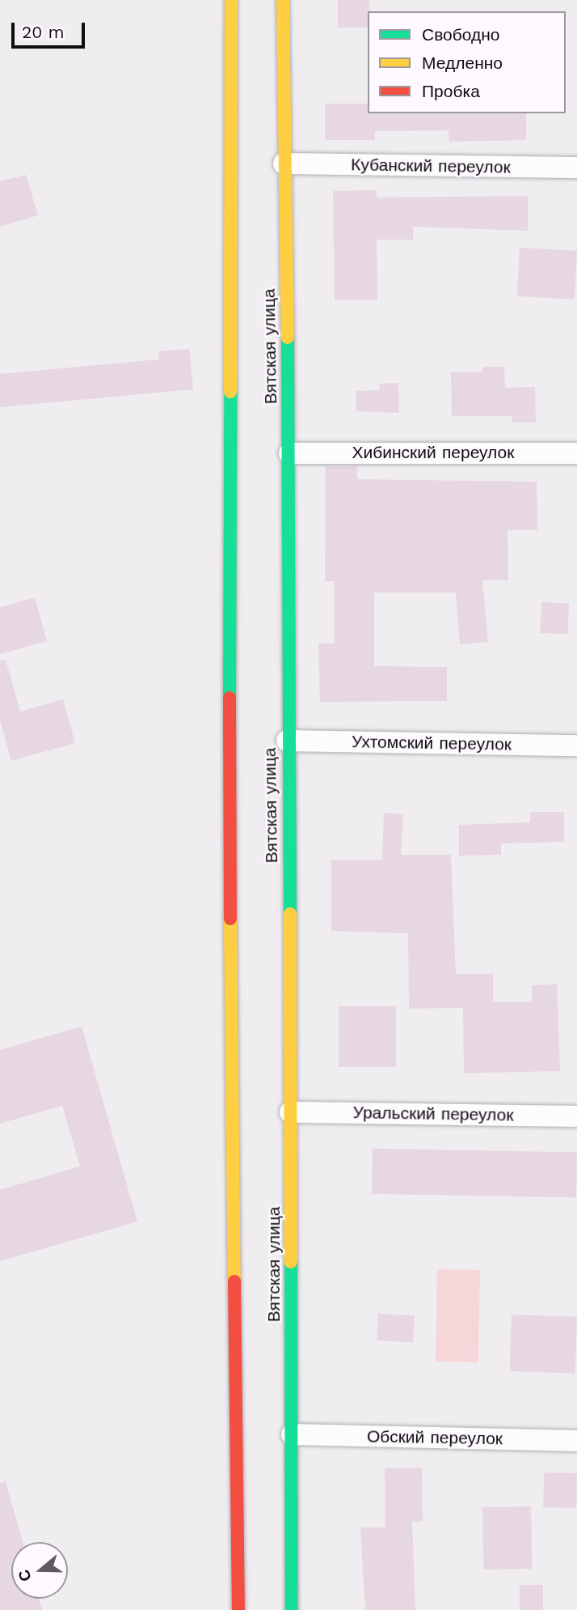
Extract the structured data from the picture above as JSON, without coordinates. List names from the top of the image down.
{
  "streets": {
    "main road": ["Вятская улица"],
    "street": [
      "Кубанский переулок",
      "Хибинский переулок",
      "Ухтомский переулок",
      "Уральский переулок",
      "Обский переулок"
    ]
  },
  "crossings": [
    ["Кубанский переулок", "Вятская улица"],
    ["Вятская улица", "Хибинский переулок"],
    ["Вятская улица", "Ухтомский переулок"],
    ["Вятская улица", "Уральский переулок"],
    ["Вятская улица", "Обский переулок"]
  ],
  "legend": ["Свободно", "Медленно", "Пробка"],
  "scale_bar": "20 m",
  "north": "left"
}
